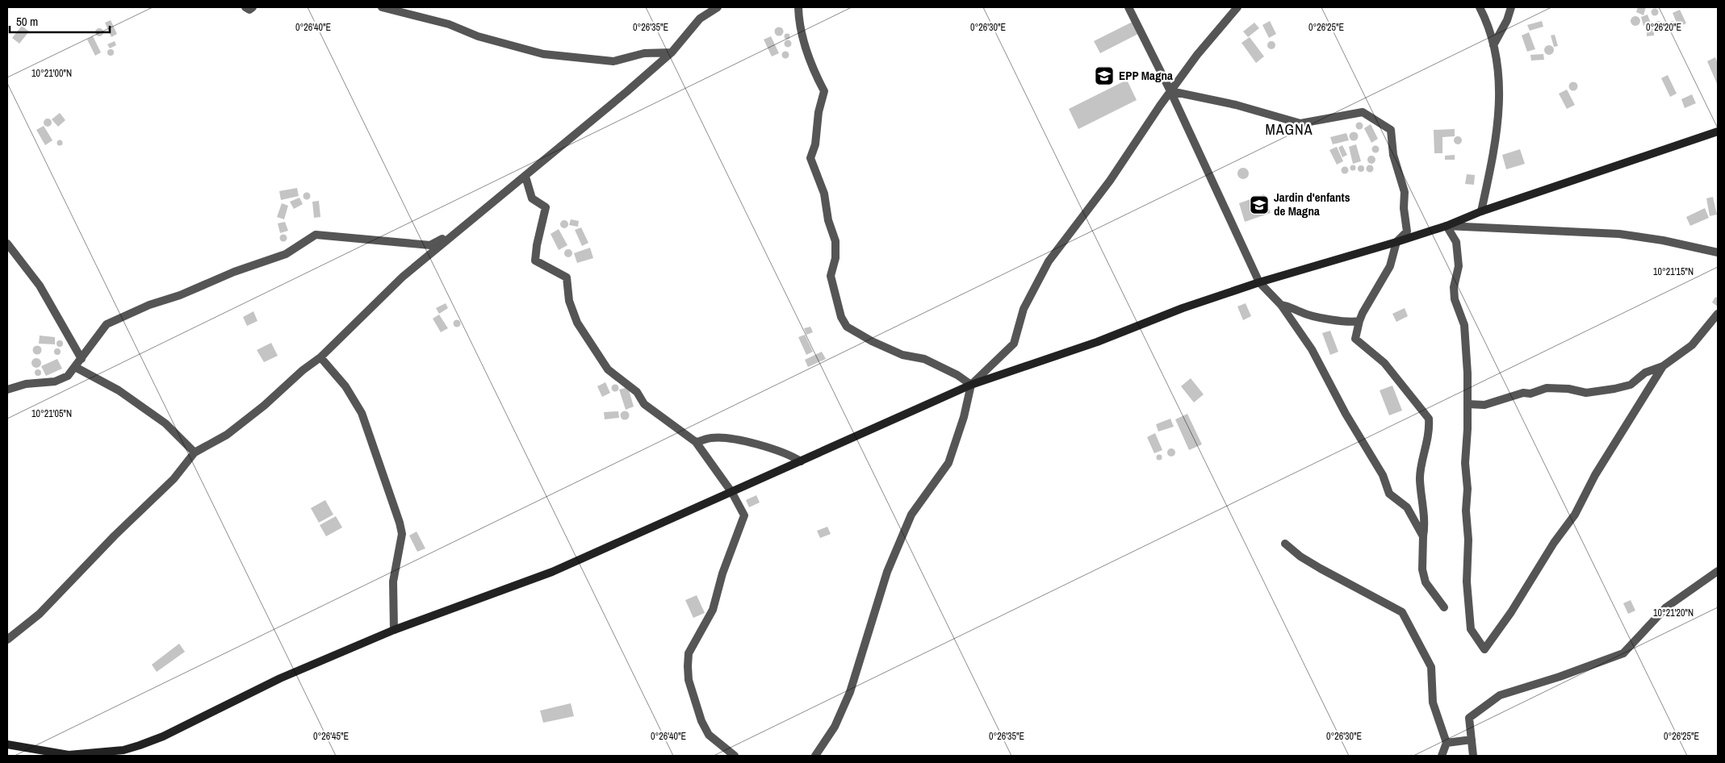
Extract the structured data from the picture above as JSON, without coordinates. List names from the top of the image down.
{
  "districts": ["MAGNA"],
  "places": {
    "school or university": ["EPP Magna", "Jardin d'enfants de Magna"]
  },
  "scale_bar": "50 m",
  "coordinates": [
    "0°26'40\"E",
    "0°26'30\"E",
    "0°26'35\"E",
    "0°26'25\"E",
    "0°26'20\"E",
    "10°21'00\"N",
    "10°21'15\"N",
    "10°21'05\"N",
    "10°21'20\"N",
    "0°26'45\"E"
  ]
}
